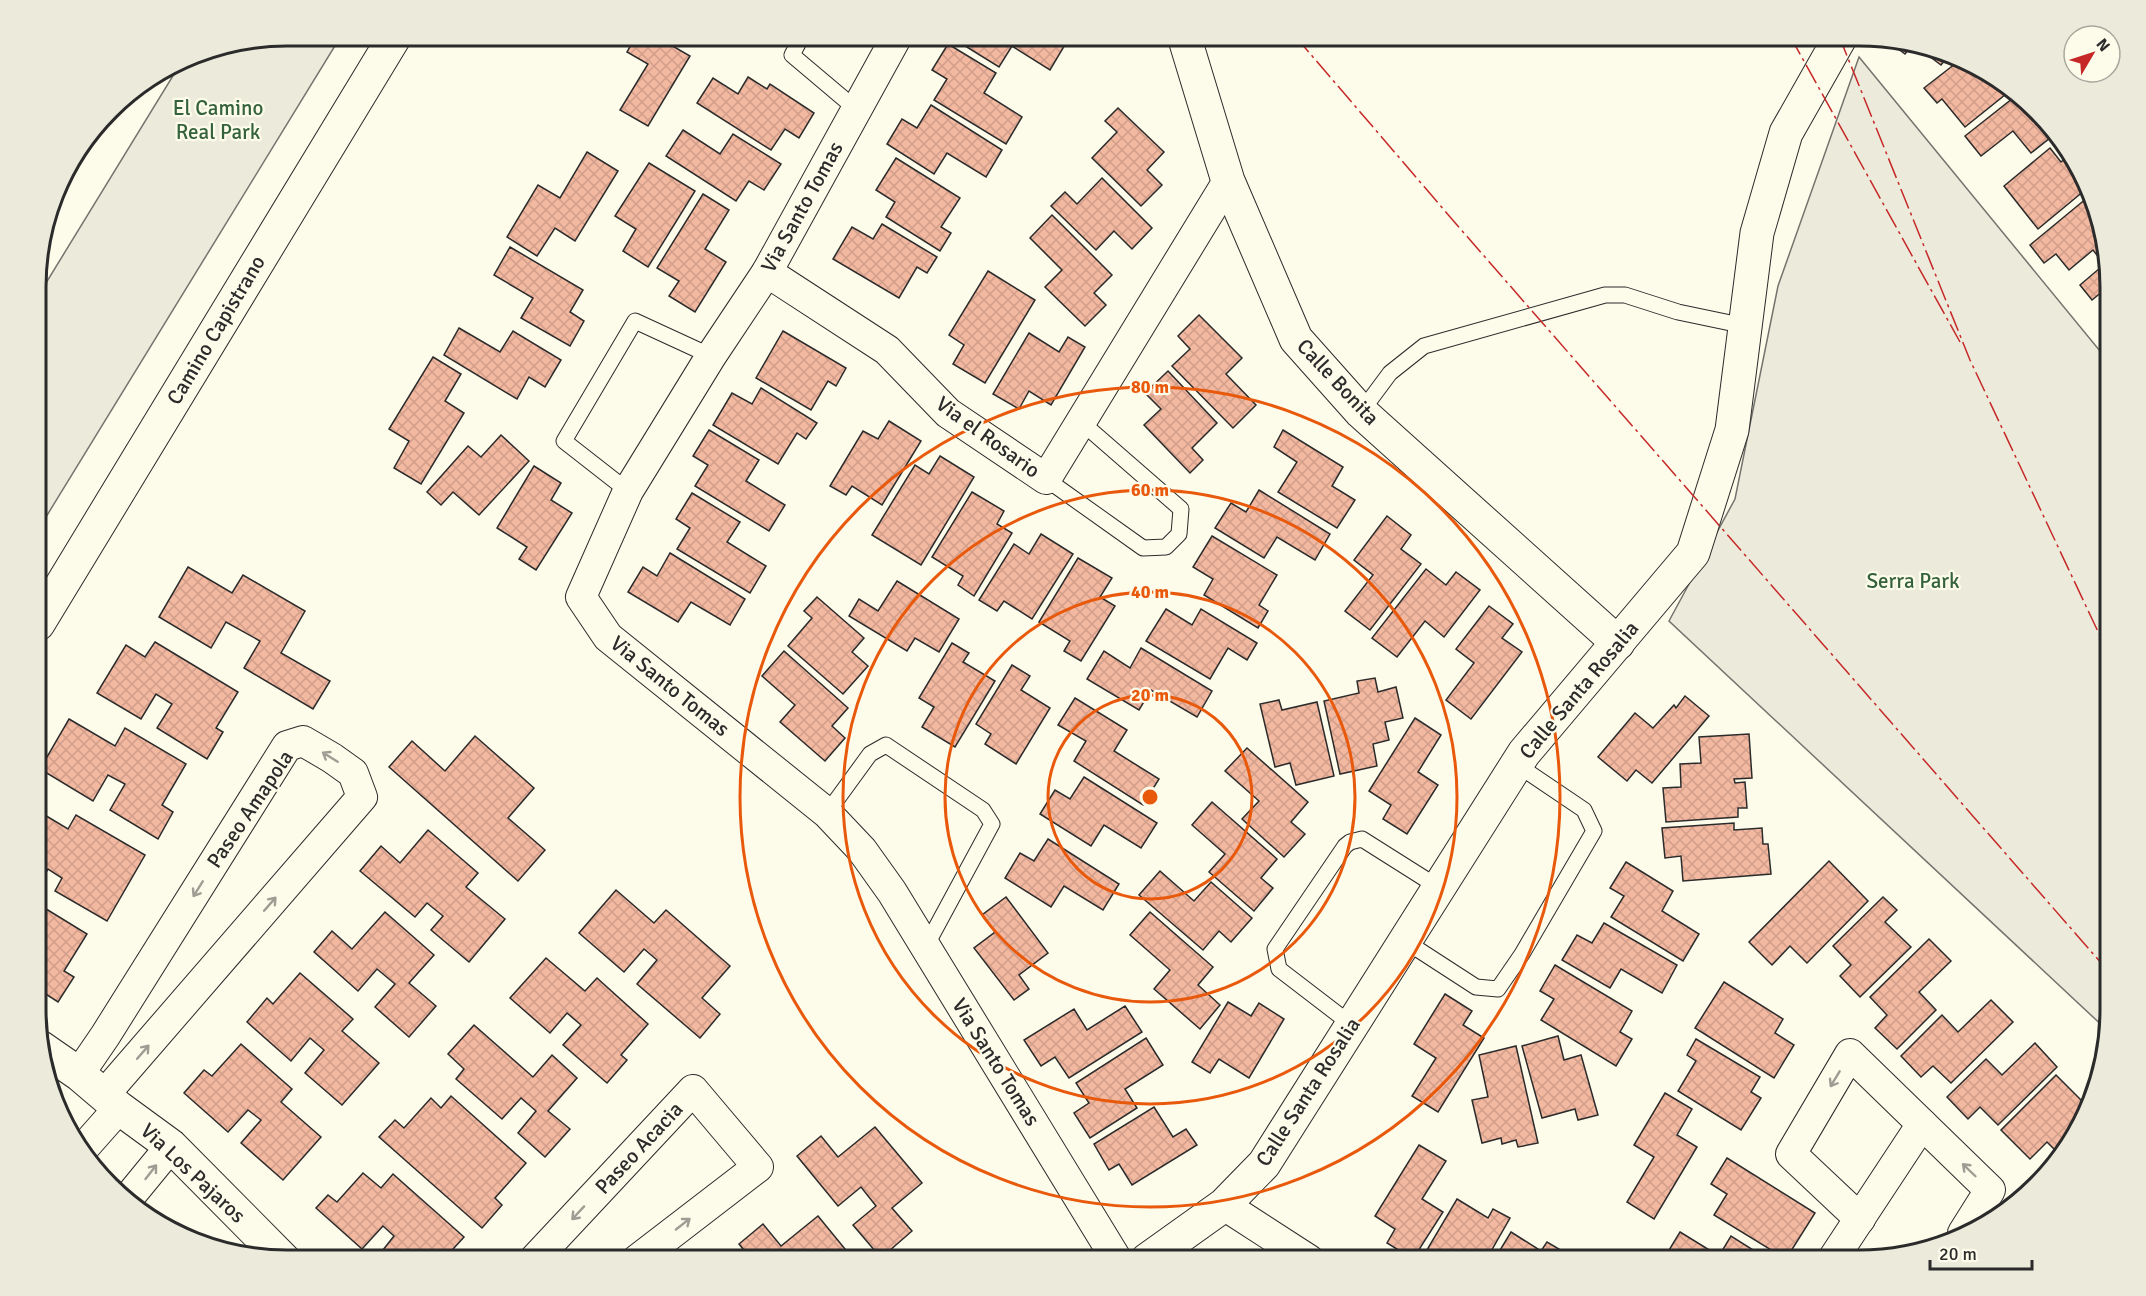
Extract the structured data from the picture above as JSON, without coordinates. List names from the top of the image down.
{
  "streets": {
    "street": [
      "Via Santo Tomas",
      "Camino Capistrano",
      "Calle Bonita",
      "Via el Rosario",
      "Calle Santa Rosalia",
      "Paseo Amapola",
      "Paseo Acacia",
      "Via Los Pajaros"
    ]
  },
  "crossings": [
    ["Via Santo Tomas", "Via el Rosario"],
    ["Calle Bonita", "Via el Rosario"],
    ["Calle Bonita", "Calle Santa Rosalia"],
    ["Paseo Amapola", "Via Los Pajaros"]
  ],
  "parks": ["El Camino Real Park", "Serra Park"],
  "scale_bar": "20 m",
  "north": "top right",
  "rings": [
    "80 m",
    "60 m",
    "40 m",
    "20 m"
  ]
}
